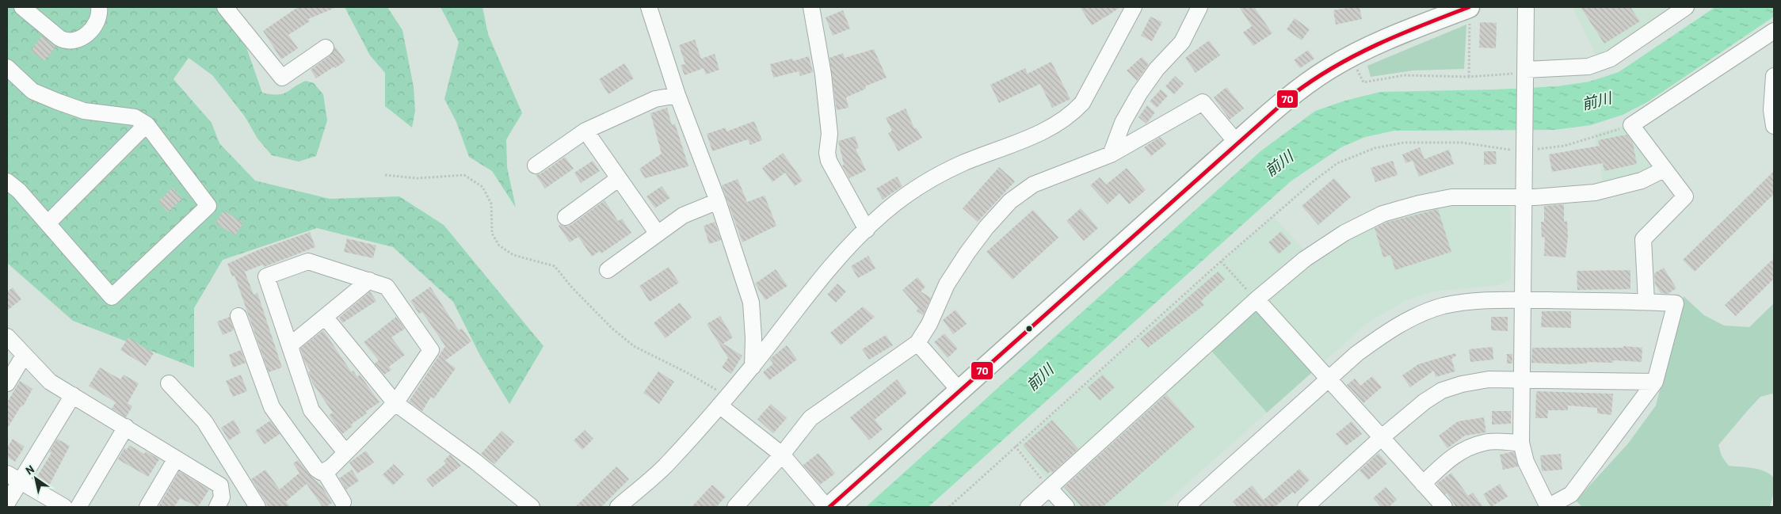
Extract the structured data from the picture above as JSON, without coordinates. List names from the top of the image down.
{
  "water": ["前川"],
  "lines": ["transit line 70"],
  "north": "top left"
}
